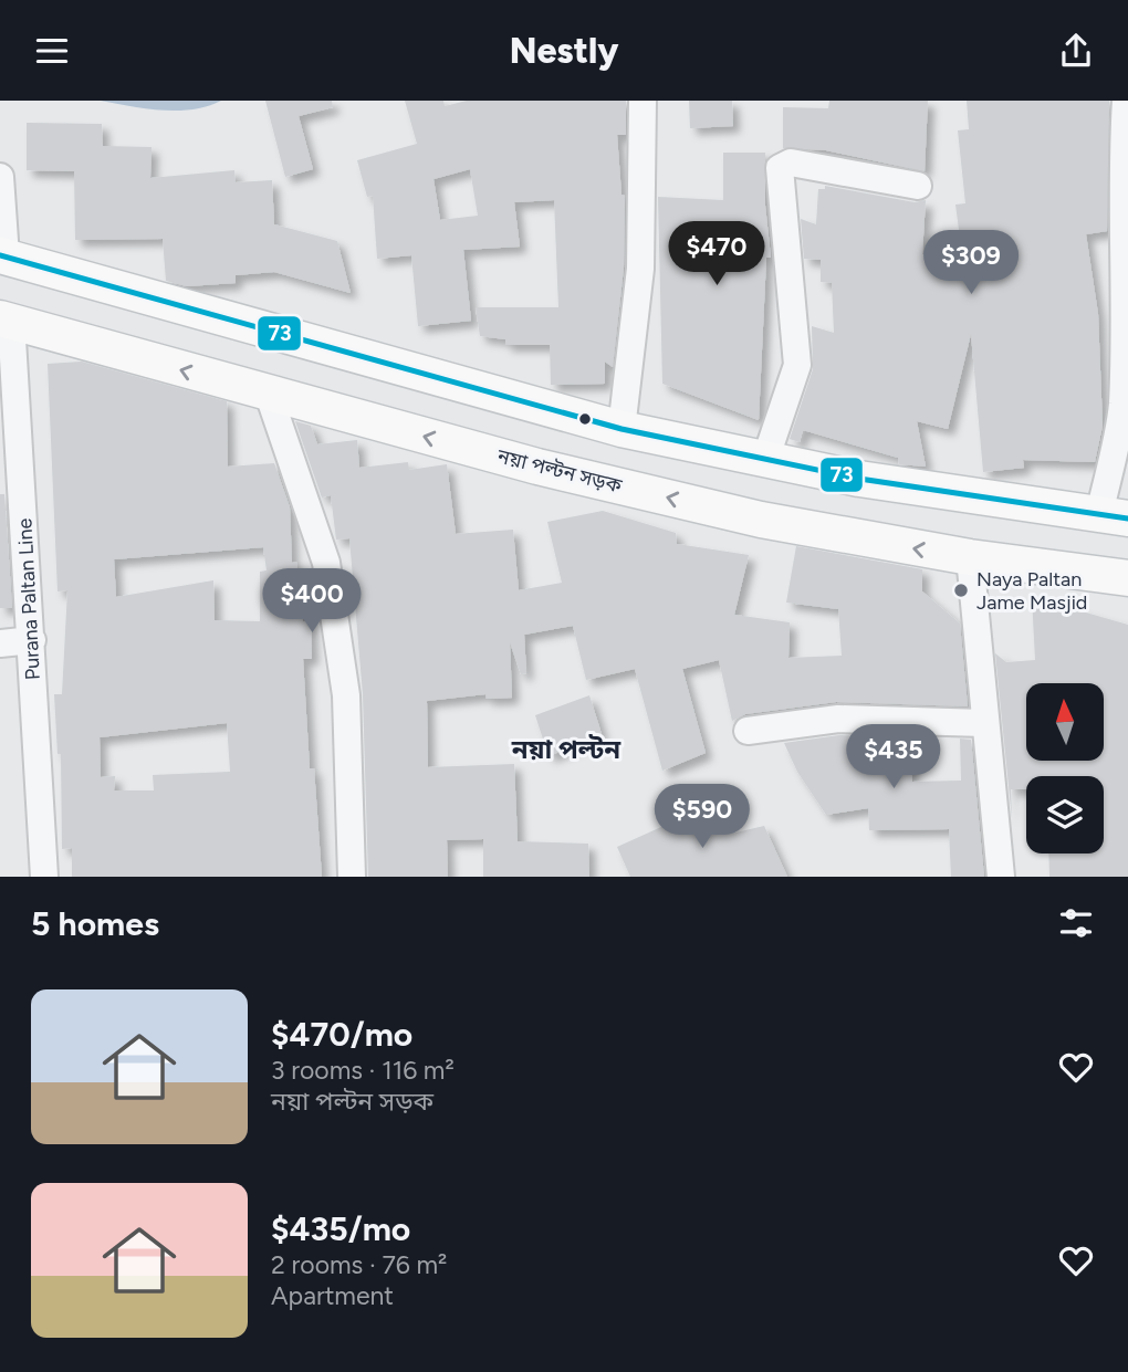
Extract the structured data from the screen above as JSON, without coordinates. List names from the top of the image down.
{
  "streets": {
    "main road": ["নয়া পল্টন সড়ক"],
    "street": ["Purana Paltan Line"]
  },
  "crossings": [
    ["নয়া পল্টন সড়ক", "Purana Paltan Line"]
  ],
  "districts": ["নয়া পল্টন"],
  "places": ["Naya Paltan Jame Masjid"],
  "lines": ["transit line 73"],
  "north": "top",
  "page": {
    "header": "Nestly",
    "price": [
      "$470",
      "$309",
      "$400",
      "$435",
      "$590"
    ],
    "heading": "5 homes",
    "list": [
      {
        "name": "$470/mo",
        "note": "3 rooms · 116 m² · নয়া পল্টন সড়ক"
      },
      {
        "name": "$435/mo",
        "note": "2 rooms · 76 m² · Apartment"
      }
    ]
  }
}
